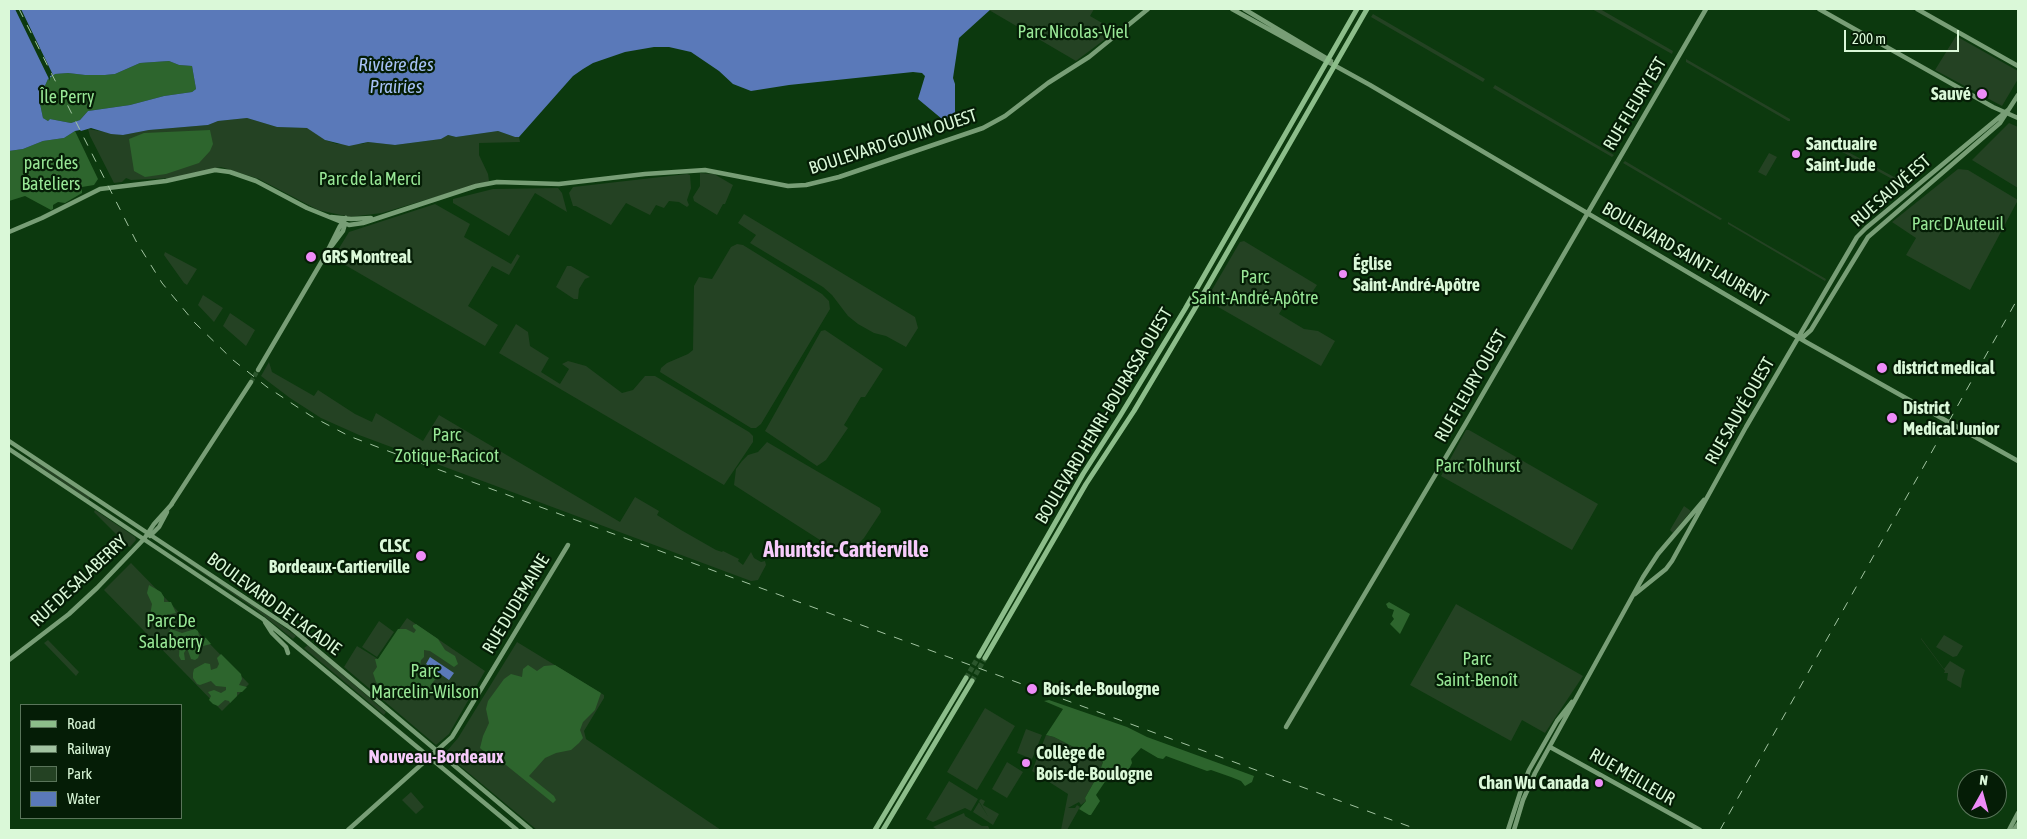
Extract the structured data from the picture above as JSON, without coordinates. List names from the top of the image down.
{
  "streets": {
    "main road": [
      "RUE FLEURY EST",
      "BOULEVARD GOUIN OUEST",
      "RUE SAUVÉ EST",
      "BOULEVARD SAINT-LAURENT",
      "RUE FLEURY OUEST",
      "RUE SAUVÉ OUEST",
      "BOULEVARD HENRI-BOURASSA OUEST",
      "RUE DE SALABERRY",
      "BOULEVARD DE L'ACADIE",
      "RUE DUDEMAINE",
      "RUE MEILLEUR"
    ]
  },
  "crossings": [
    ["RUE FLEURY EST", "BOULEVARD SAINT-LAURENT"],
    ["RUE FLEURY EST", "RUE FLEURY OUEST"],
    ["RUE SAUVÉ EST", "BOULEVARD SAINT-LAURENT"],
    ["RUE SAUVÉ EST", "RUE SAUVÉ OUEST"],
    ["BOULEVARD SAINT-LAURENT", "RUE FLEURY OUEST"],
    ["BOULEVARD SAINT-LAURENT", "RUE SAUVÉ OUEST"],
    ["BOULEVARD SAINT-LAURENT", "BOULEVARD HENRI-BOURASSA OUEST"],
    ["RUE SAUVÉ OUEST", "RUE MEILLEUR"],
    ["RUE DE SALABERRY", "BOULEVARD DE L'ACADIE"],
    ["BOULEVARD DE L'ACADIE", "RUE DUDEMAINE"]
  ],
  "districts": ["Ahuntsic-Cartierville", "Nouveau-Bordeaux"],
  "water": ["Rivière des Prairies"],
  "parks": [
    "Parc Nicolas-Viel",
    "Île Perry",
    "parc des Bateliers",
    "Parc de la Merci",
    "Parc D'Auteuil",
    "Parc Saint-André-Apôtre",
    "Parc Zotique-Racicot",
    "Parc Tolhurst",
    "Parc De Salaberry",
    "Parc Saint-Benoît",
    "Parc Marcelin-Wilson"
  ],
  "places": [
    "Sauvé",
    "Sanctuaire Saint-Jude",
    "GRS Montreal",
    "Église Saint-André-Apôtre",
    "district medical",
    "District Medical Junior",
    "CLSC Bordeaux-Cartierville",
    "Bois-de-Boulogne",
    "Collège de Bois-de-Boulogne",
    "Chan Wu Canada"
  ],
  "legend": [
    "Road",
    "Railway",
    "Park",
    "Water"
  ],
  "scale_bar": "200 m",
  "north": "top"
}
